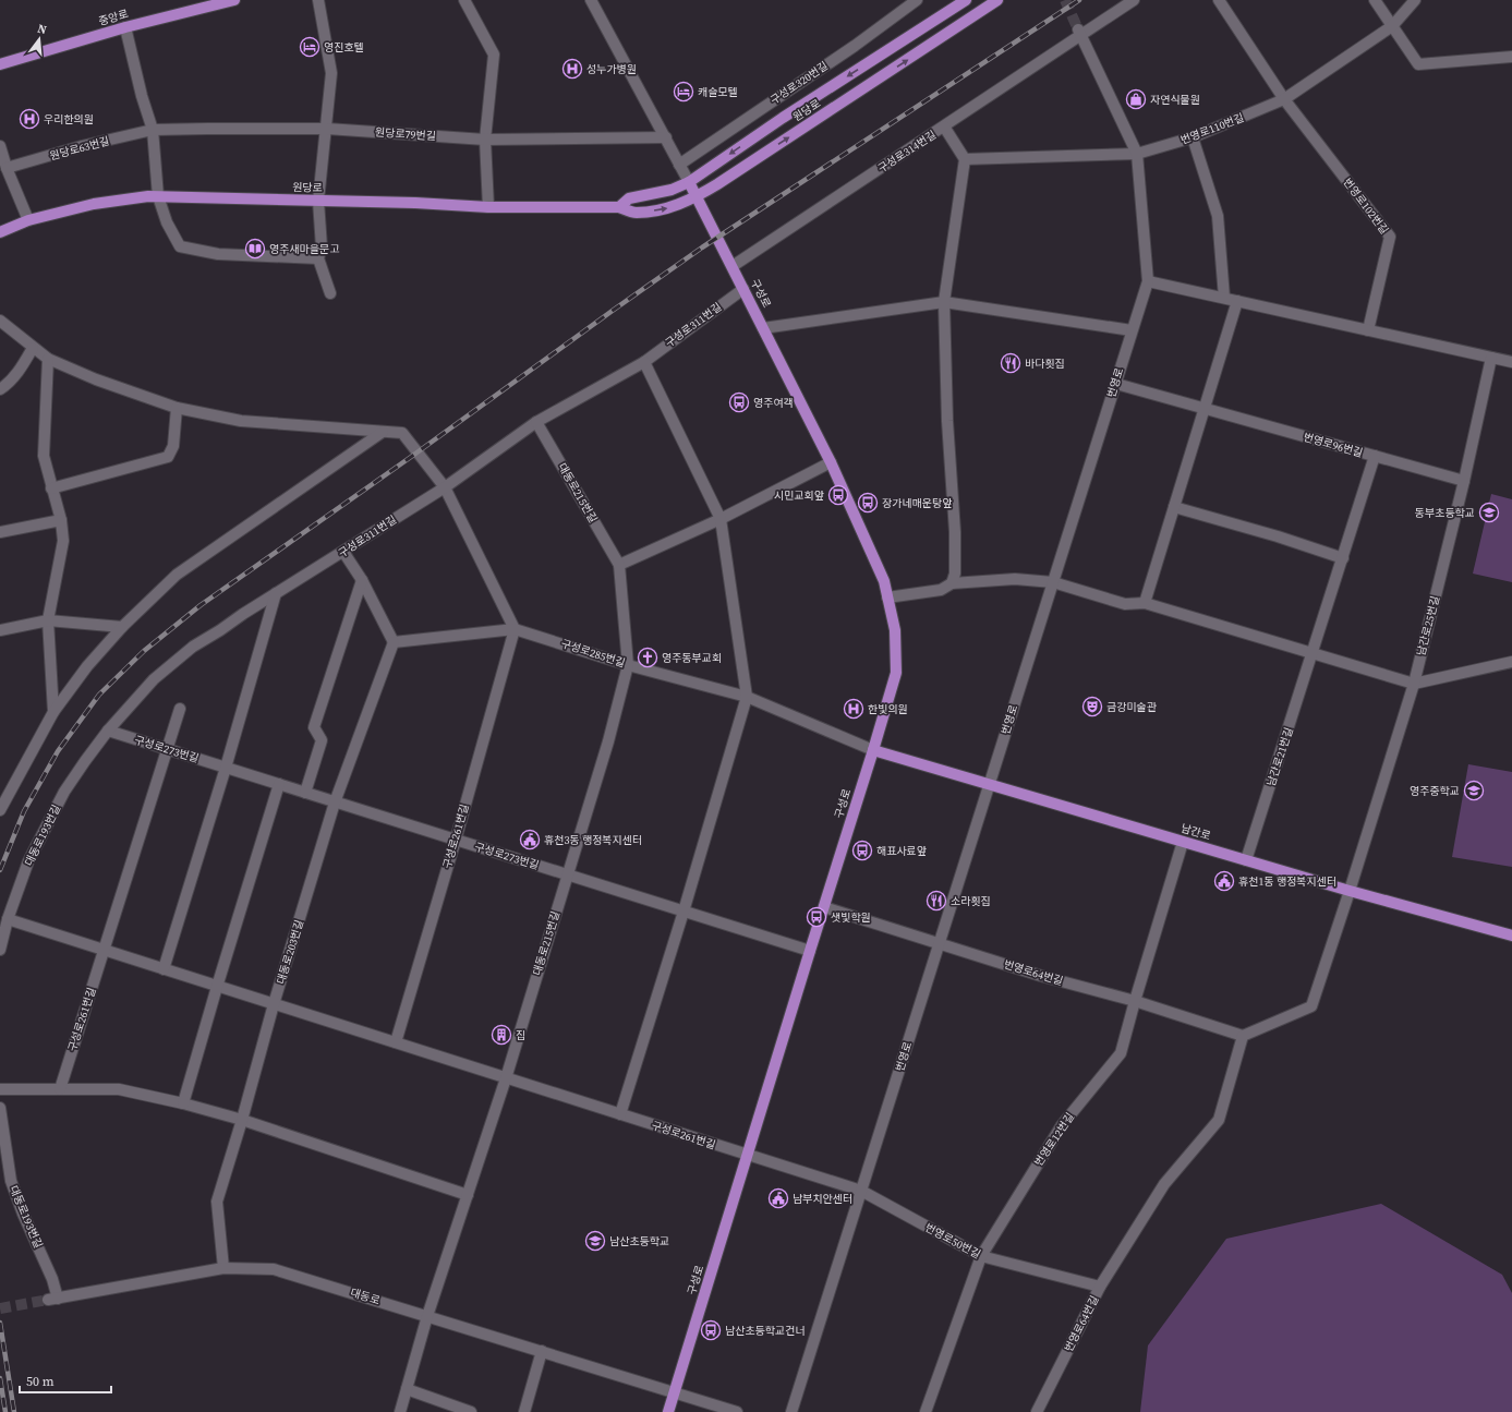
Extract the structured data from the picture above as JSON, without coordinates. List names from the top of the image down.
{
  "streets": {
    "main road": [
      "중앙로",
      "원당로",
      "구성로",
      "남간로"
    ],
    "street": [
      "구성로320번길",
      "번영로110번길",
      "원당로79번길",
      "원당로63번길",
      "구성로314번길",
      "번영로102번길",
      "구성로311번길",
      "번영로",
      "번영로96번길",
      "대동로215번길",
      "남간로25번길",
      "구성로285번길",
      "구성로273번길",
      "남간로21번길",
      "대동로193번길",
      "구성로261번길",
      "대동로203번길",
      "번영로64번길",
      "번영로12번길",
      "번영로50번길",
      "대동로"
    ]
  },
  "crossings": [
    ["구성로320번길", "구성로"],
    ["원당로", "구성로"],
    ["번영로110번길", "번영로102번길"],
    ["번영로110번길", "번영로"],
    ["원당로79번길", "원당로63번길"],
    ["구성로314번길", "구성로"],
    ["구성로314번길", "번영로"],
    ["구성로", "구성로311번길"],
    ["구성로", "구성로285번길"],
    ["구성로", "구성로273번길"],
    ["구성로", "남간로"],
    ["구성로", "구성로261번길"],
    ["구성로", "번영로64번길"],
    ["구성로", "대동로"],
    ["구성로311번길", "대동로215번길"],
    ["구성로311번길", "구성로273번길"],
    ["구성로311번길", "대동로193번길"],
    ["번영로", "번영로96번길"],
    ["번영로", "남간로"],
    ["번영로", "번영로64번길"],
    ["번영로", "번영로50번길"],
    ["번영로96번길", "남간로25번길"],
    ["번영로96번길", "남간로21번길"],
    ["대동로215번길", "구성로285번길"],
    ["대동로215번길", "구성로273번길"],
    ["대동로215번길", "구성로261번길"],
    ["대동로215번길", "대동로"],
    ["남간로25번길", "남간로"],
    ["구성로285번길", "남간로"],
    ["구성로285번길", "구성로261번길"],
    ["구성로285번길", "대동로203번길"],
    ["구성로273번길", "대동로193번길"],
    ["구성로273번길", "구성로261번길"],
    ["구성로273번길", "대동로203번길"],
    ["남간로21번길", "남간로"],
    ["남간로", "번영로12번길"],
    ["대동로193번길", "구성로261번길"],
    ["대동로193번길", "대동로"],
    ["구성로261번길", "대동로203번길"],
    ["대동로203번길", "대동로"],
    ["번영로64번길", "번영로12번길"],
    ["번영로64번길", "번영로50번길"],
    ["번영로12번길", "번영로50번길"]
  ],
  "places": {
    "hotel": ["영진호텔", "캐슬모텔"],
    "hospital": ["성누가병원", "우리한의원", "한빛의원"],
    "shop": ["자연식물원"],
    "library": ["영주새마을문고"],
    "restaurant": ["바다횟집", "소라횟집"],
    "bus stop": [
      "영주여객",
      "시민교회앞",
      "장가네매운탕앞",
      "해표사료앞",
      "샛빛학원",
      "남산초등학교건너"
    ],
    "school or university": ["동부초등학교", "영주중학교", "남산초등학교"],
    "church": ["영주동부교회"],
    "theatre": ["금강미술관"],
    "public building": ["휴천3동 행정복지센터", "휴천1동 행정복지센터", "남부치안센터"],
    "building": ["집"]
  },
  "scale_bar": "50 m",
  "north": "top"
}
